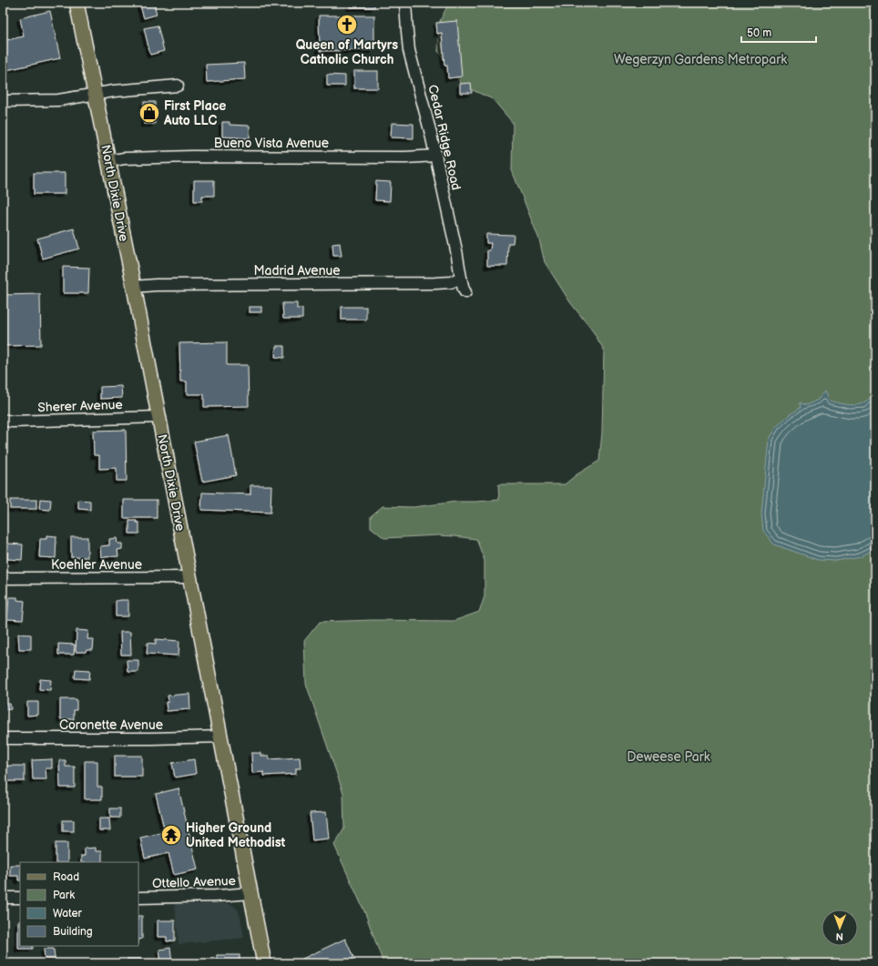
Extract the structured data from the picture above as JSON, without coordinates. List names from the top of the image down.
{
  "streets": {
    "main road": ["North Dixie Drive"],
    "street": [
      "Cedar Ridge Road",
      "Bueno Vista Avenue",
      "Madrid Avenue",
      "Sherer Avenue",
      "Koehler Avenue",
      "Coronette Avenue",
      "Ottello Avenue"
    ]
  },
  "crossings": [
    ["Cedar Ridge Road", "Bueno Vista Avenue"],
    ["Cedar Ridge Road", "Madrid Avenue"],
    ["Bueno Vista Avenue", "North Dixie Drive"],
    ["North Dixie Drive", "Madrid Avenue"],
    ["North Dixie Drive", "Sherer Avenue"],
    ["North Dixie Drive", "Koehler Avenue"],
    ["North Dixie Drive", "Coronette Avenue"],
    ["North Dixie Drive", "Ottello Avenue"]
  ],
  "parks": ["Wegerzyn Gardens Metropark", "Deweese Park"],
  "places": {
    "church": ["Queen of Martyrs Catholic Church"],
    "shop": ["First Place Auto LLC"],
    "temple": ["Higher Ground United Methodist"]
  },
  "legend": [
    "Road",
    "Park",
    "Water",
    "Building"
  ],
  "scale_bar": "50 m",
  "north": "bottom"
}
